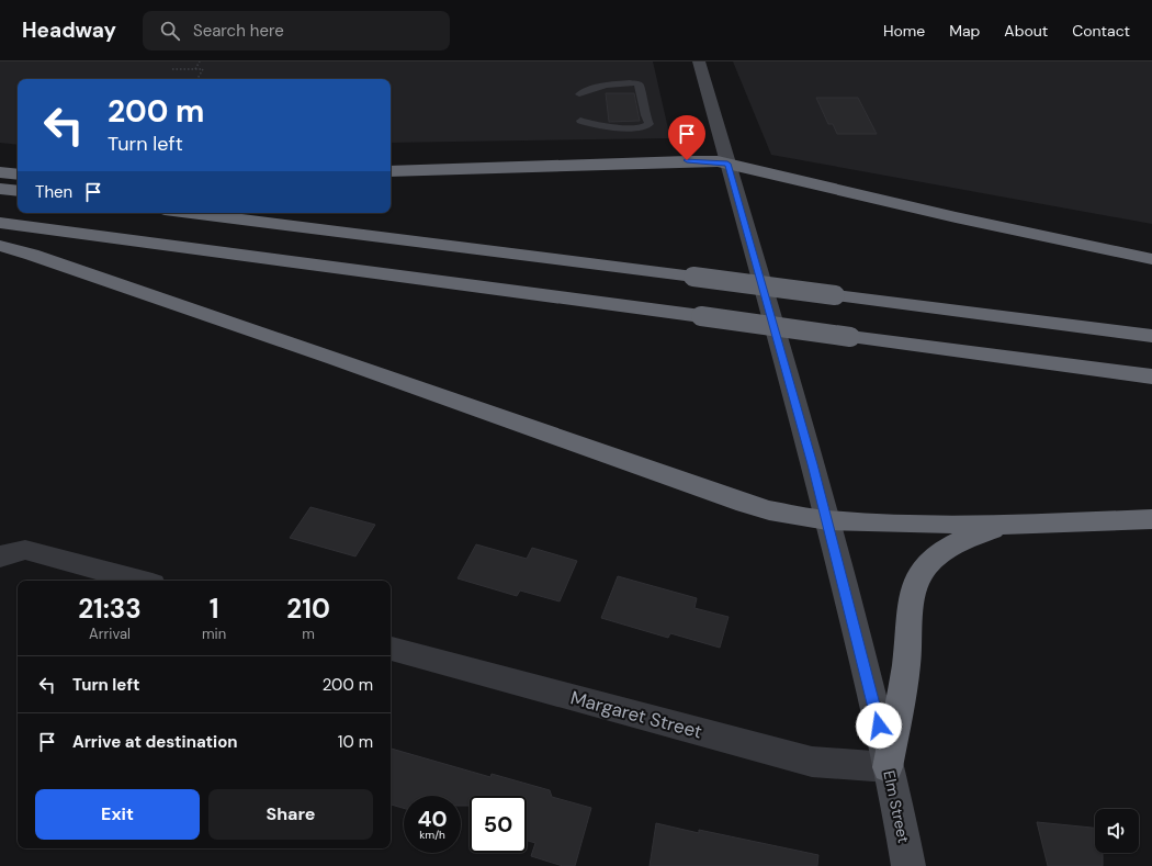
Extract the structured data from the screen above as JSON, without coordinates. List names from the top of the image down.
{
  "streets": {
    "main road": ["Elm Street"],
    "street": ["Margaret Street"]
  },
  "crossings": [
    ["Margaret Street", "Elm Street"]
  ],
  "page": {
    "header": "Headway",
    "search": "Search here",
    "nav": [
      "Home",
      "Map",
      "About",
      "Contact"
    ],
    "turn": ["200 m", "Turn left"],
    "then": "Then",
    "eta": [
      "21:33",
      "Arrival",
      "1",
      "min",
      "210",
      "m"
    ],
    "list": [
      {
        "name": "Turn left",
        "value": "200 m"
      },
      {
        "name": "Arrive at destination",
        "value": "10 m"
      }
    ],
    "buttons": ["Exit", "Share"],
    "speed": "40 km/h",
    "limit": "50"
  }
}
